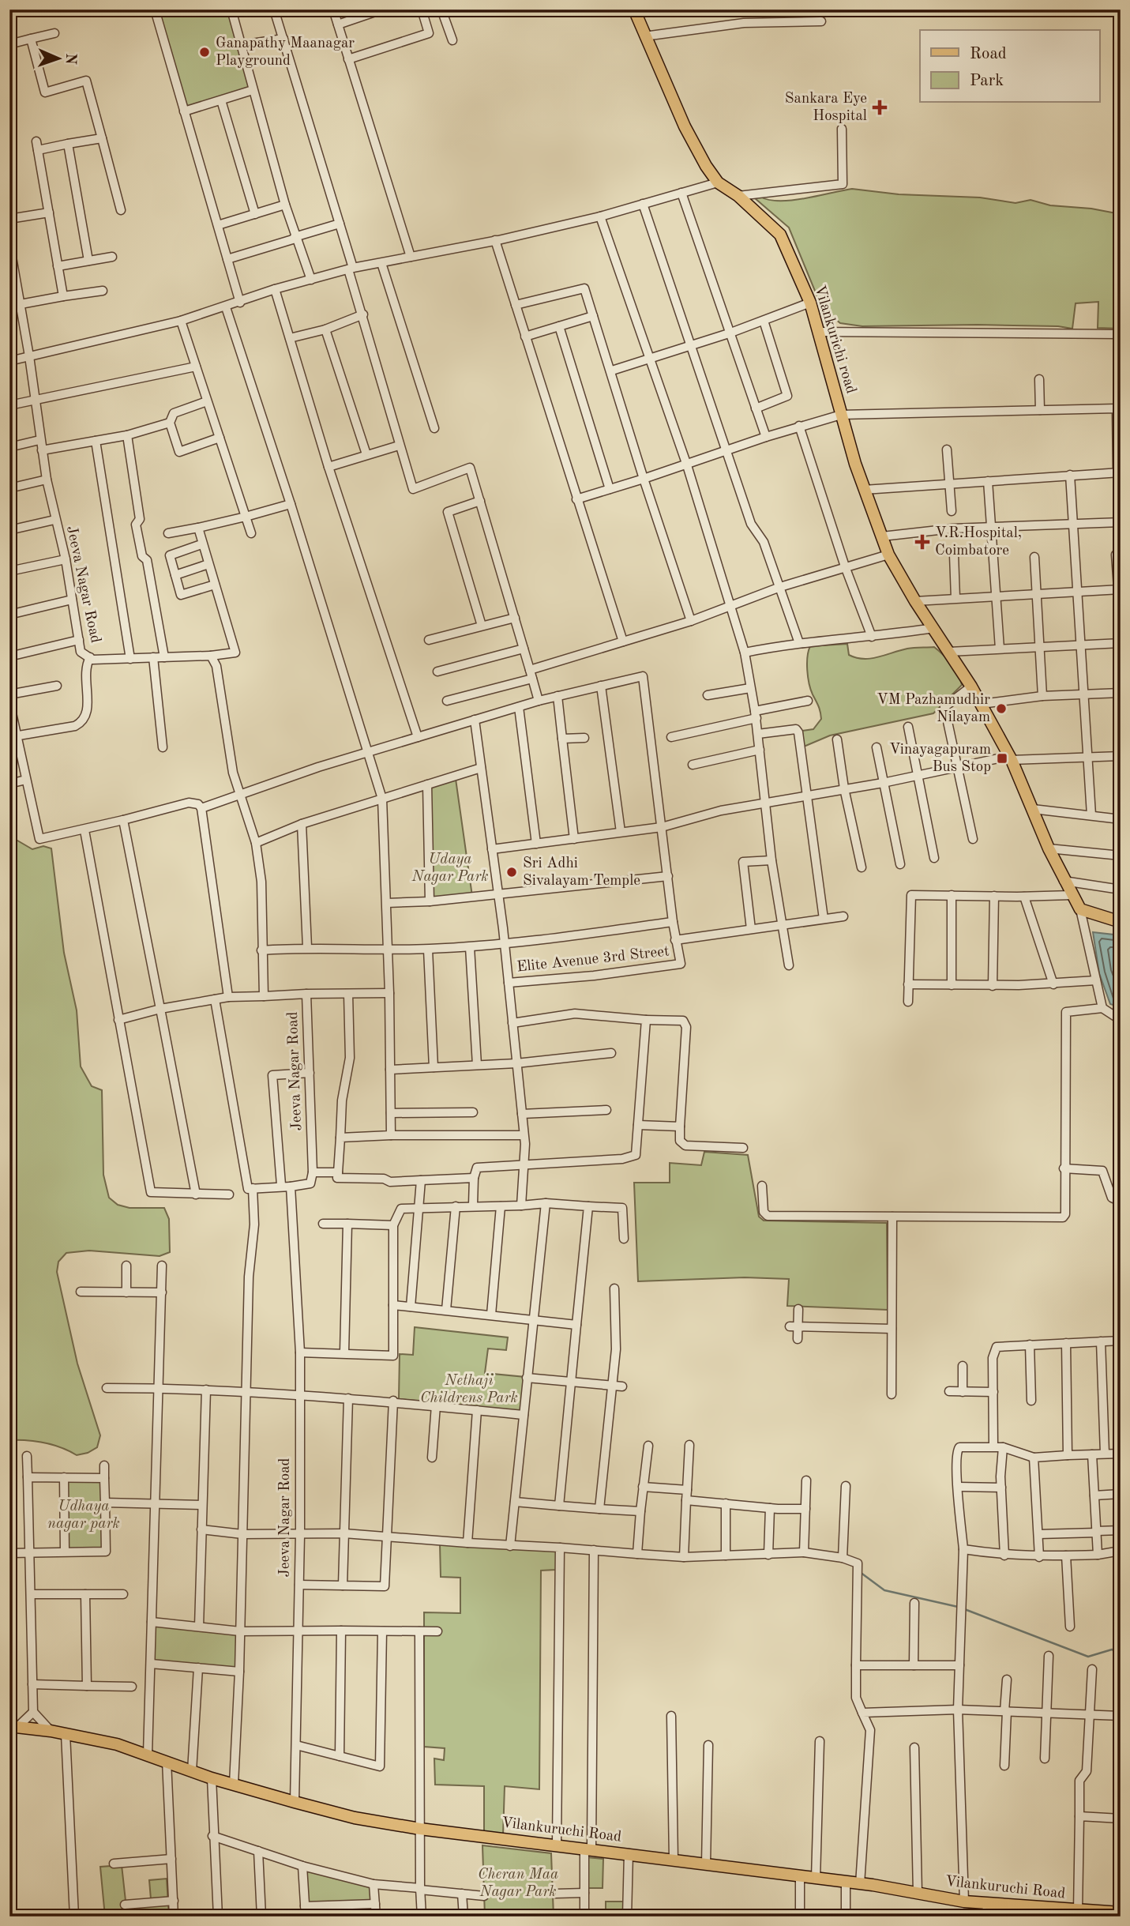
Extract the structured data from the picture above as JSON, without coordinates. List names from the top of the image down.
{
  "streets": {
    "main road": ["Vilankurichi road", "Vilankuruchi Road"],
    "street": ["Jeeva Nagar Road", "Elite Avenue 3rd Street"]
  },
  "crossings": [
    ["Jeeva Nagar Road", "Vilankuruchi Road"]
  ],
  "parks": [
    "Udaya Nagar Park",
    "Nethaji Childrens Park",
    "Udhaya nagar park",
    "Cheran Maa Nagar Park"
  ],
  "places": {
    "other": ["Ganapathy Maanagar Playground", "VM Pazhamudhir Nilayam", "Sri Adhi Sivalayam Temple"],
    "health": ["Sankara Eye Hospital", "V.R.Hospital, Coimbatore"],
    "transit": ["Vinayagapuram Bus Stop"]
  },
  "legend": ["Road", "Park"],
  "north": "right"
}
